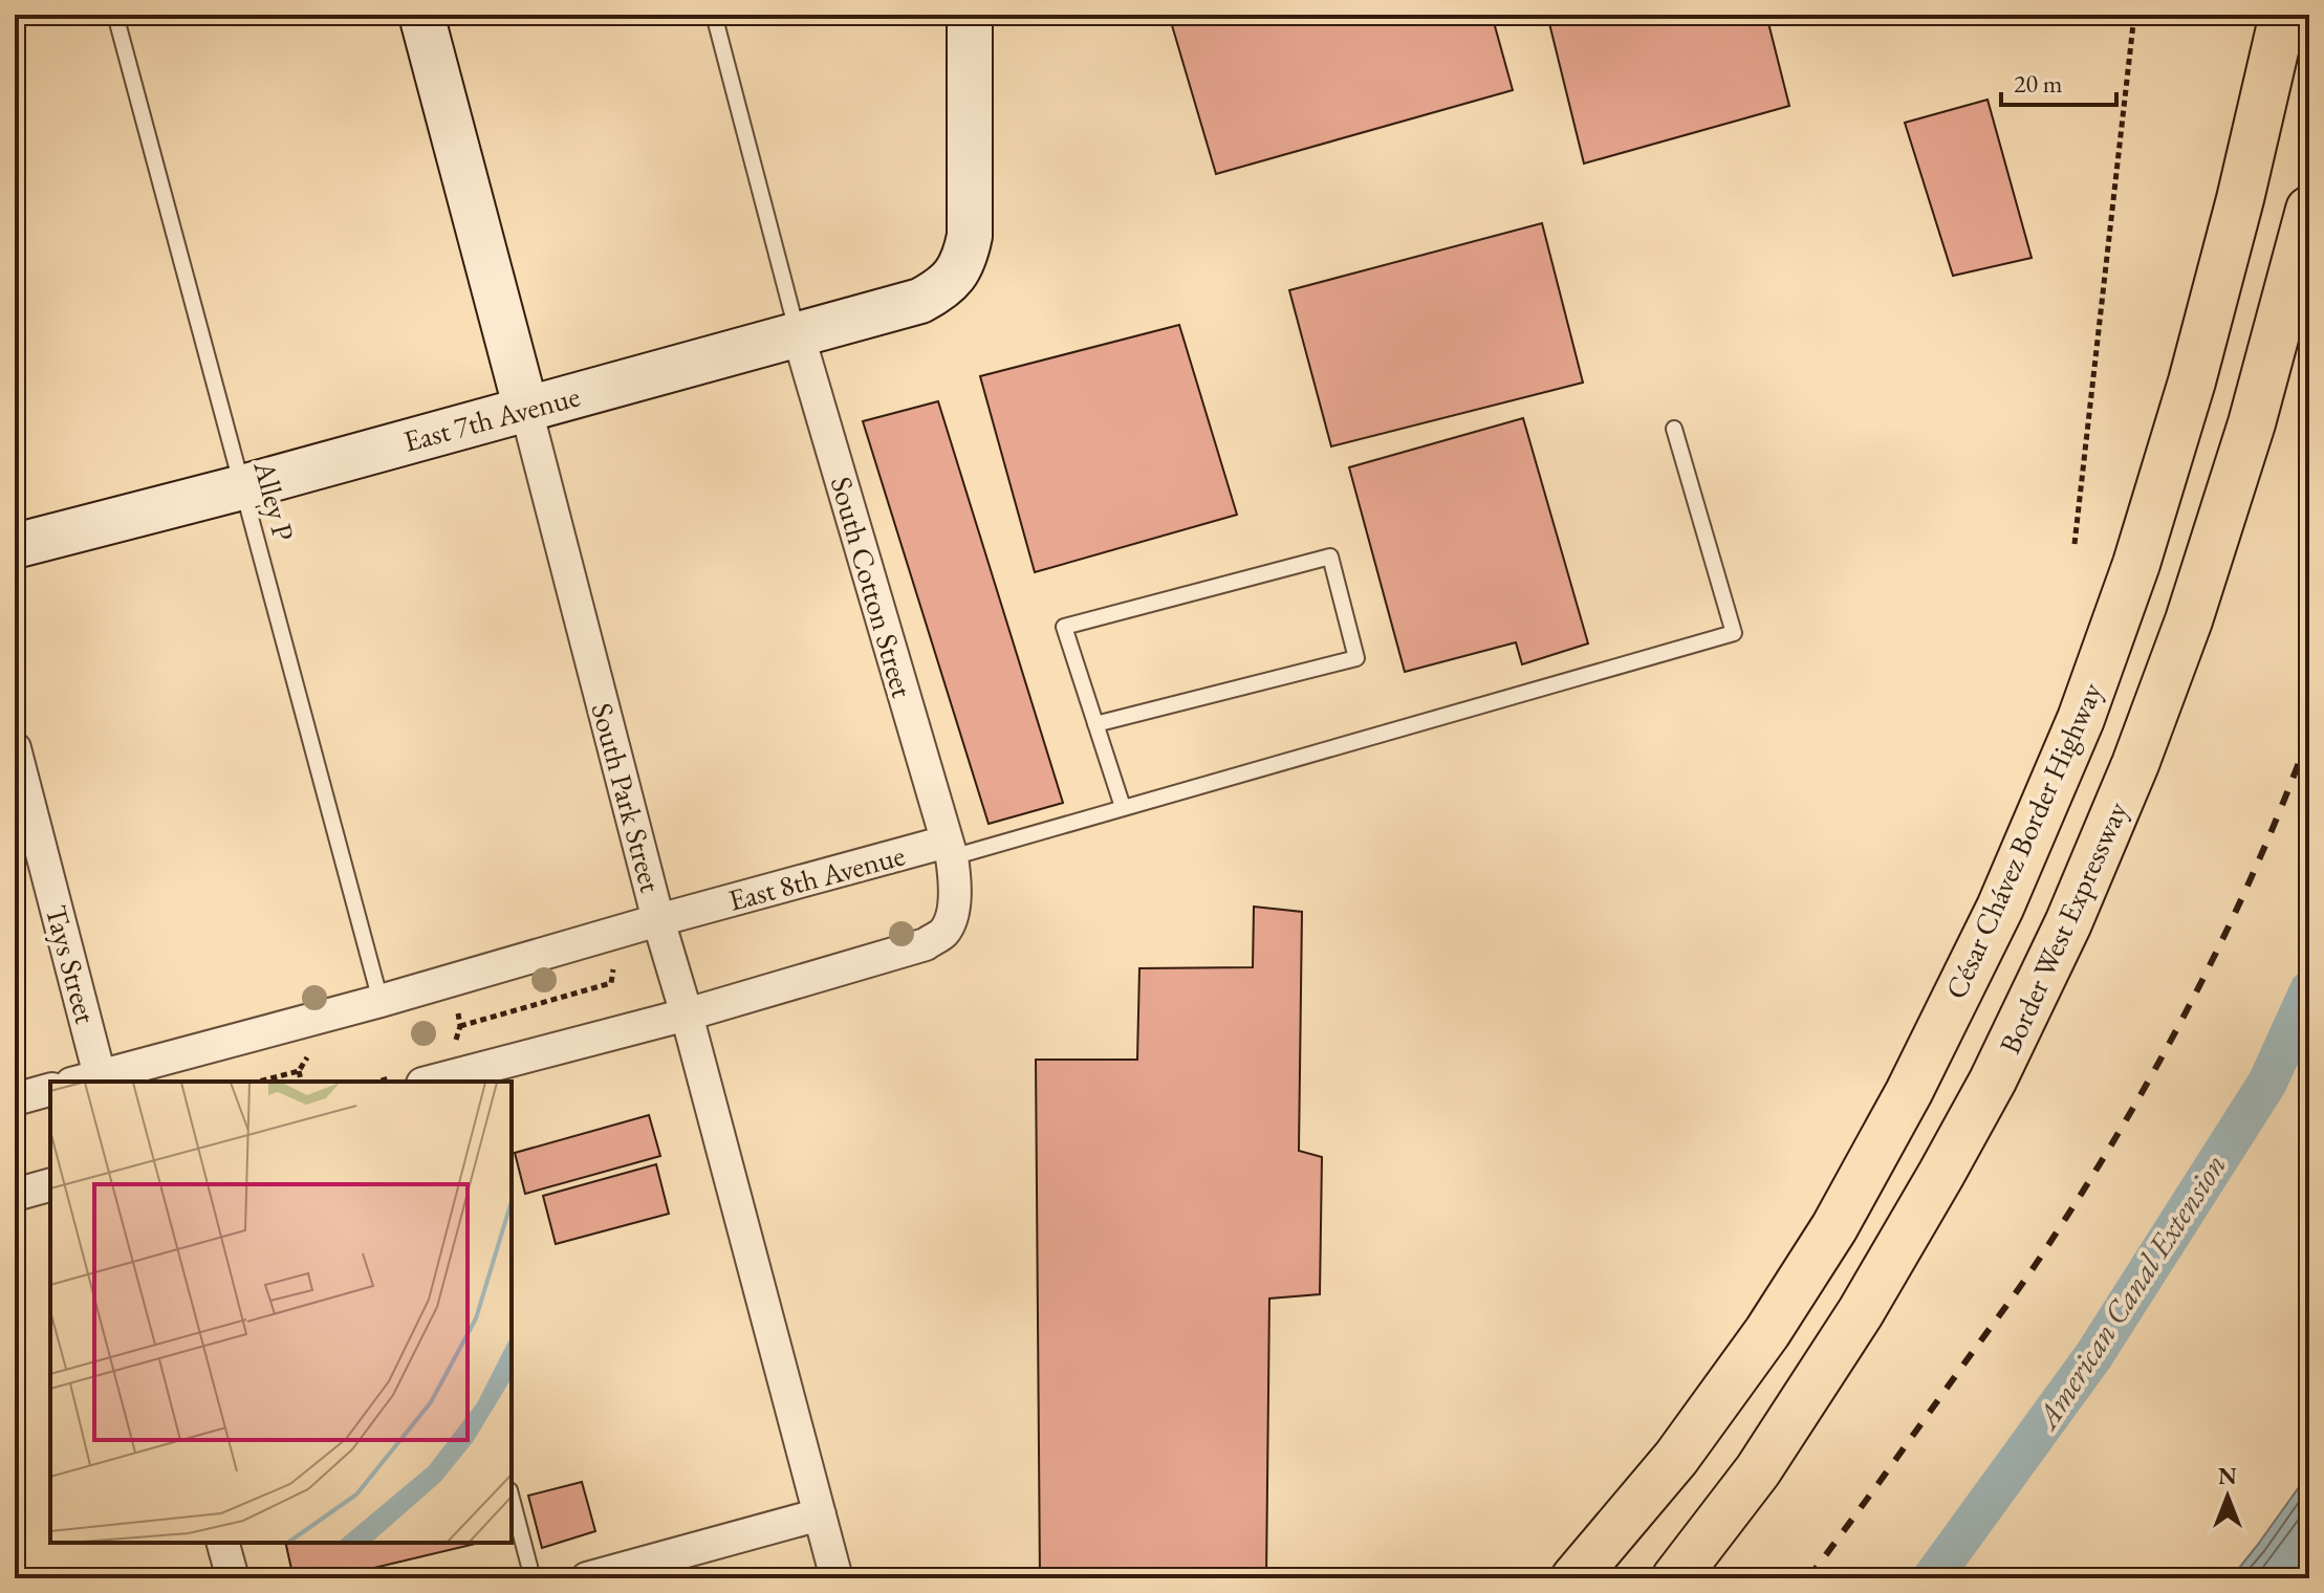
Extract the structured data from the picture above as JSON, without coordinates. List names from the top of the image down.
{
  "streets": {
    "highway": ["César Chávez Border Highway", "Border West Expressway"],
    "street": [
      "East 7th Avenue",
      "South Cotton Street",
      "South Park Street",
      "East 8th Avenue",
      "Tays Street"
    ],
    "lane": ["Alley P"]
  },
  "crossings": [
    ["East 7th Avenue", "Alley P"],
    ["East 7th Avenue", "South Cotton Street"],
    ["East 7th Avenue", "South Park Street"],
    ["Alley P", "East 8th Avenue"],
    ["South Cotton Street", "East 8th Avenue"],
    ["South Park Street", "East 8th Avenue"],
    ["East 8th Avenue", "Tays Street"]
  ],
  "water": ["American Canal Extension"],
  "scale_bar": "20 m",
  "north": "top"
}
